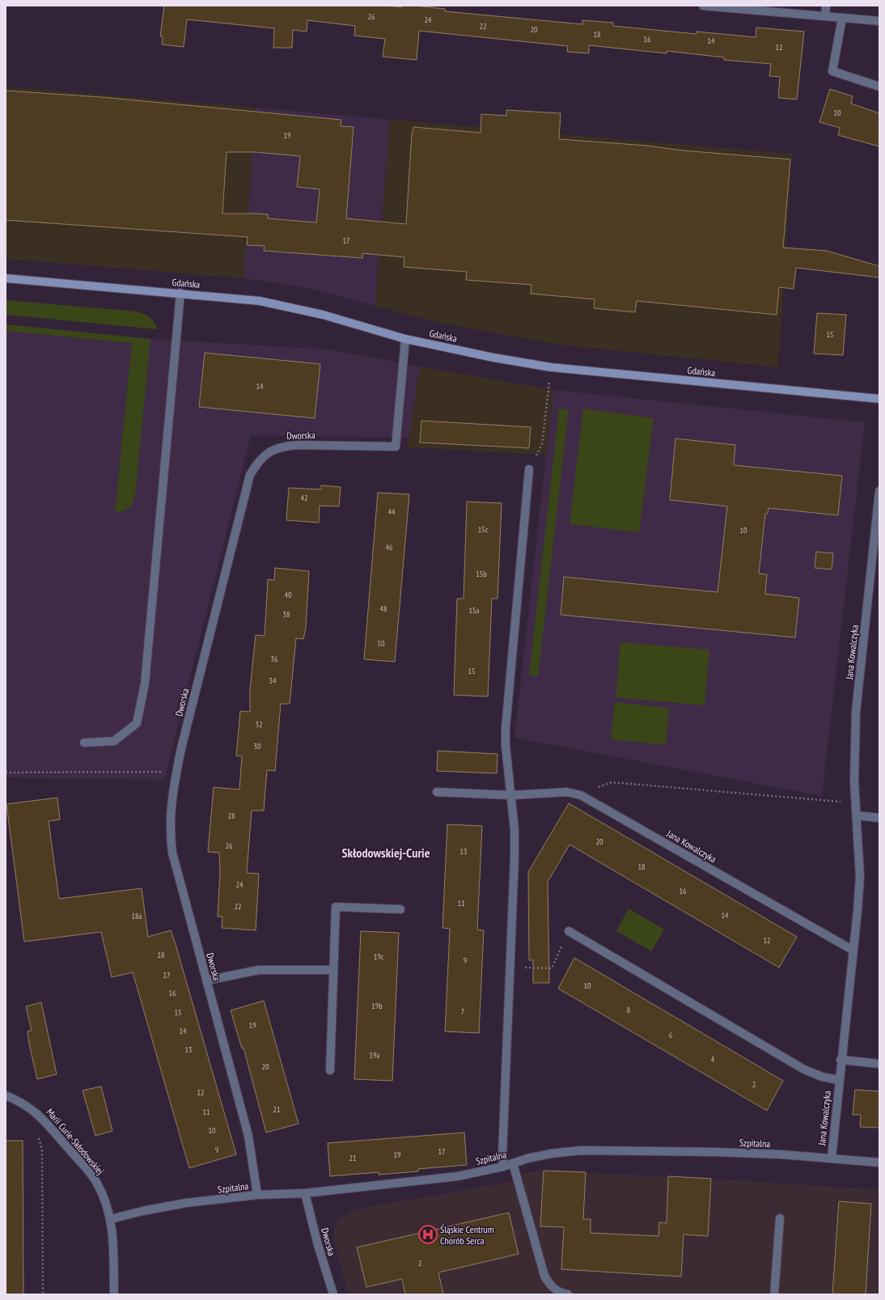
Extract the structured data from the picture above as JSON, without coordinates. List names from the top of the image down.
{
  "streets": {
    "street": [
      "Gdańska",
      "Dworska",
      "Jana Kowalczyka",
      "Marii Curie-Skłodowskiej",
      "Szpitalna"
    ]
  },
  "crossings": [
    ["Gdańska", "Dworska"],
    ["Dworska", "Szpitalna"],
    ["Jana Kowalczyka", "Szpitalna"],
    ["Marii Curie-Skłodowskiej", "Szpitalna"]
  ],
  "districts": ["Skłodowskiej-Curie"],
  "places": {
    "hospital": ["Śląskie Centrum Chorób Serca"]
  },
  "house_numbers": [
    "26",
    "24",
    "22",
    "20",
    "18",
    "16",
    "14",
    "12",
    "10",
    "19",
    "17",
    "15",
    "14",
    "42",
    "44",
    "15c",
    "10",
    "46",
    "15b",
    "40",
    "48",
    "15a",
    "38",
    "50",
    "36",
    "15",
    "34",
    "32",
    "30",
    "28",
    "20",
    "26",
    "13",
    "18",
    "24",
    "16",
    "11",
    "22",
    "14",
    "18a",
    "12",
    "18",
    "19c",
    "9",
    "17",
    "10",
    "16",
    "19b",
    "8",
    "7",
    "15",
    "19",
    "14",
    "6",
    "13",
    "19a",
    "4",
    "20",
    "2",
    "12",
    "21",
    "11",
    "10",
    "9",
    "17",
    "19",
    "21",
    "2"
  ]
}
